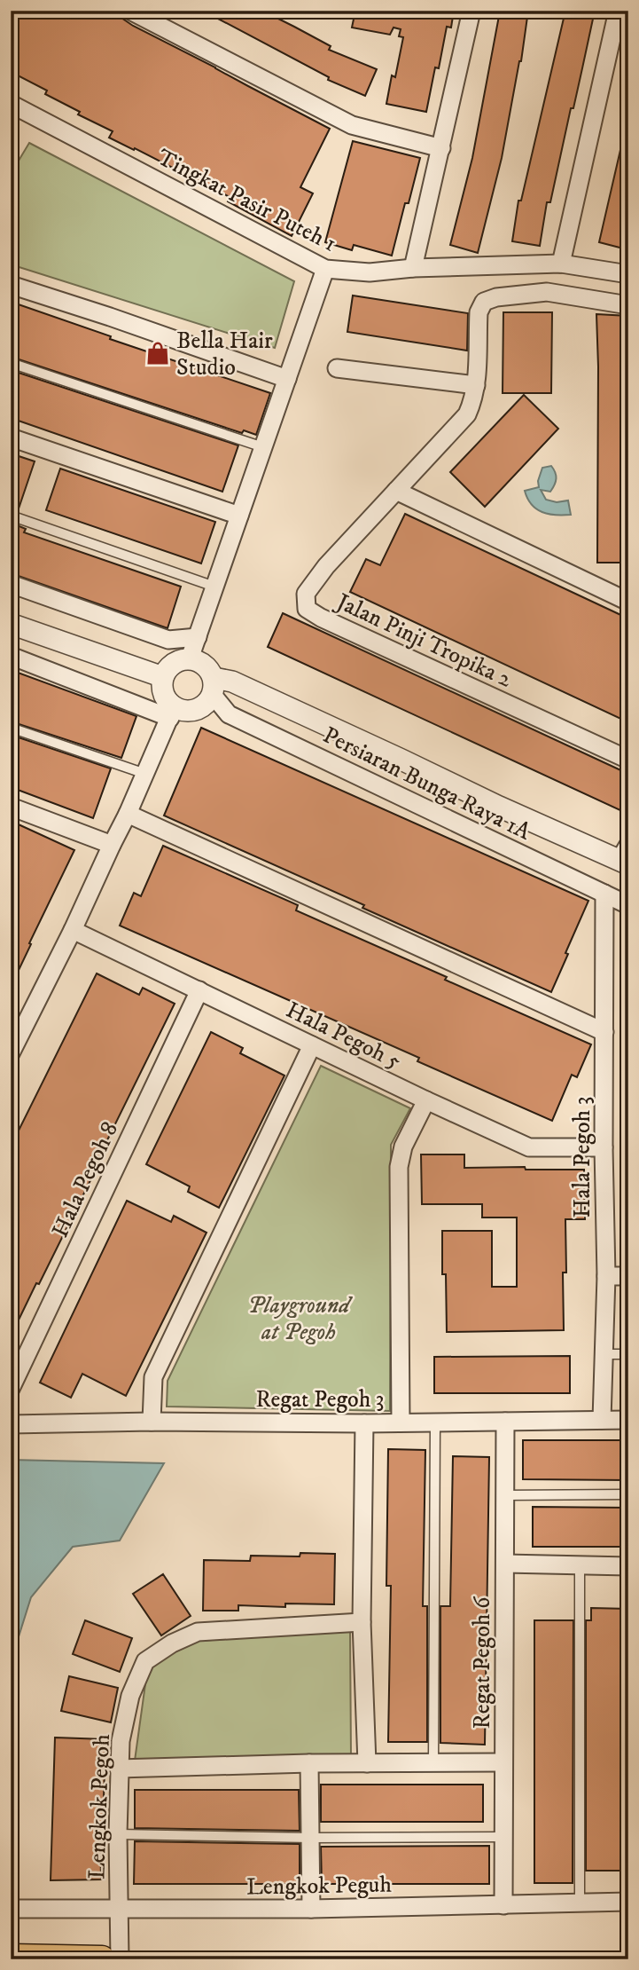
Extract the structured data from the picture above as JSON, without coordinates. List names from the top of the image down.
{
  "streets": {
    "street": [
      "Tingkat Pasir Puteh 1",
      "Jalan Pinji Tropika 2",
      "Persiaran Bunga Raya 1A",
      "Hala Pegoh 5",
      "Hala Pegoh 3",
      "Hala Pegoh 8",
      "Regat Pegoh 3",
      "Regat Pegoh 6",
      "Lengkok Pegoh",
      "Lengkok Peguh"
    ]
  },
  "crossings": [
    ["Persiaran Bunga Raya 1A", "Hala Pegoh 3"],
    ["Hala Pegoh 5", "Hala Pegoh 3"],
    ["Hala Pegoh 5", "Hala Pegoh 8"],
    ["Hala Pegoh 3", "Regat Pegoh 3"],
    ["Regat Pegoh 3", "Regat Pegoh 6"],
    ["Regat Pegoh 6", "Lengkok Peguh"],
    ["Lengkok Pegoh", "Lengkok Peguh"]
  ],
  "parks": ["Playground at Pegoh"],
  "places": {
    "shop": ["Bella Hair Studio"]
  }
}
